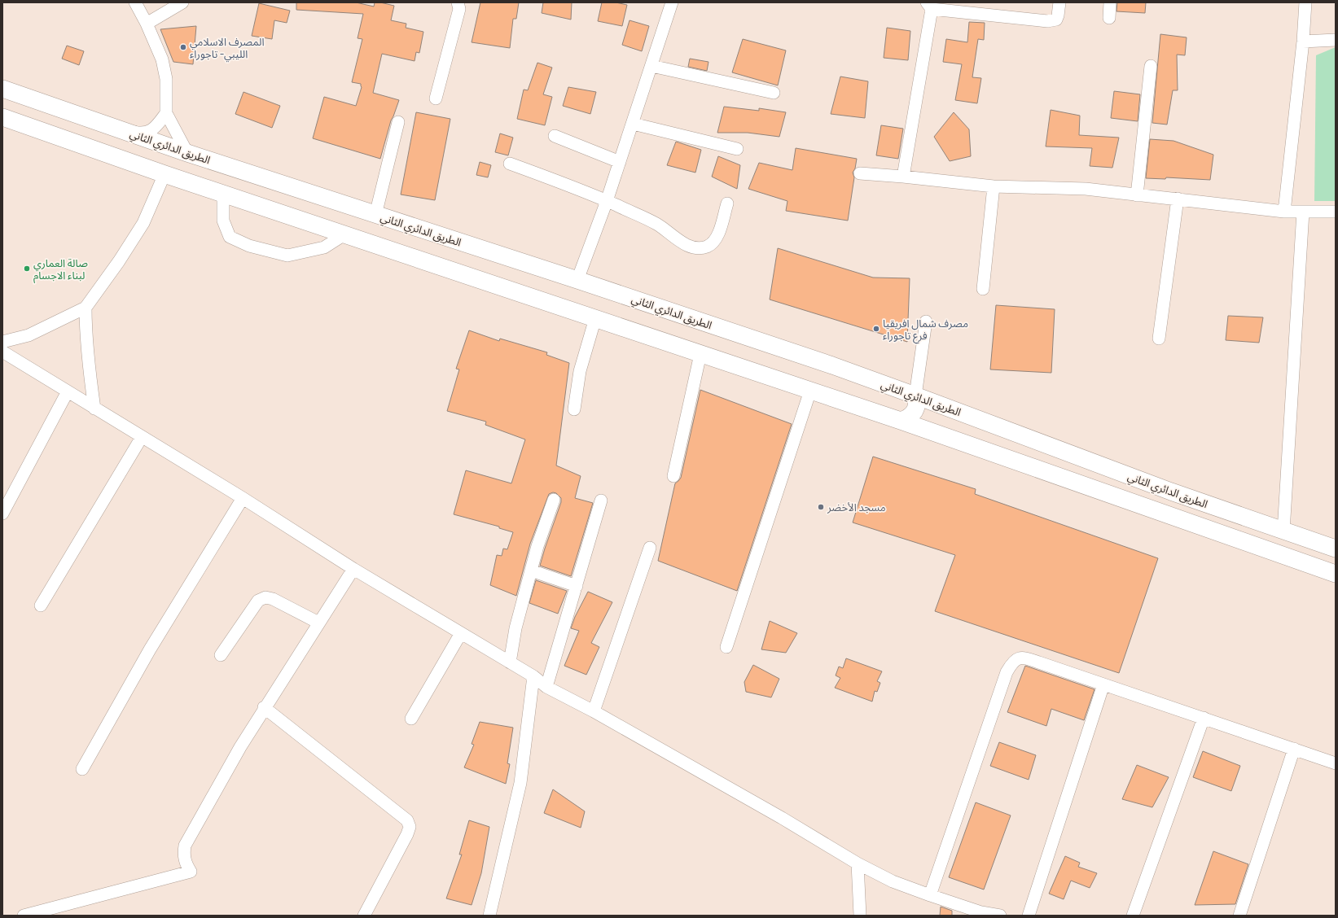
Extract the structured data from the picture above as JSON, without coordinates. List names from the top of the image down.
{
  "streets": {
    "highway": ["الطريق الدائري الثاني"]
  },
  "places": [
    "المصرف الاسلامي الليبي- تاجوراء",
    "صالة العماري لبناء الاجسام",
    "مصرف شمال افريقيا فرع تاجوراء",
    "مسجد الأخضر"
  ]
}
